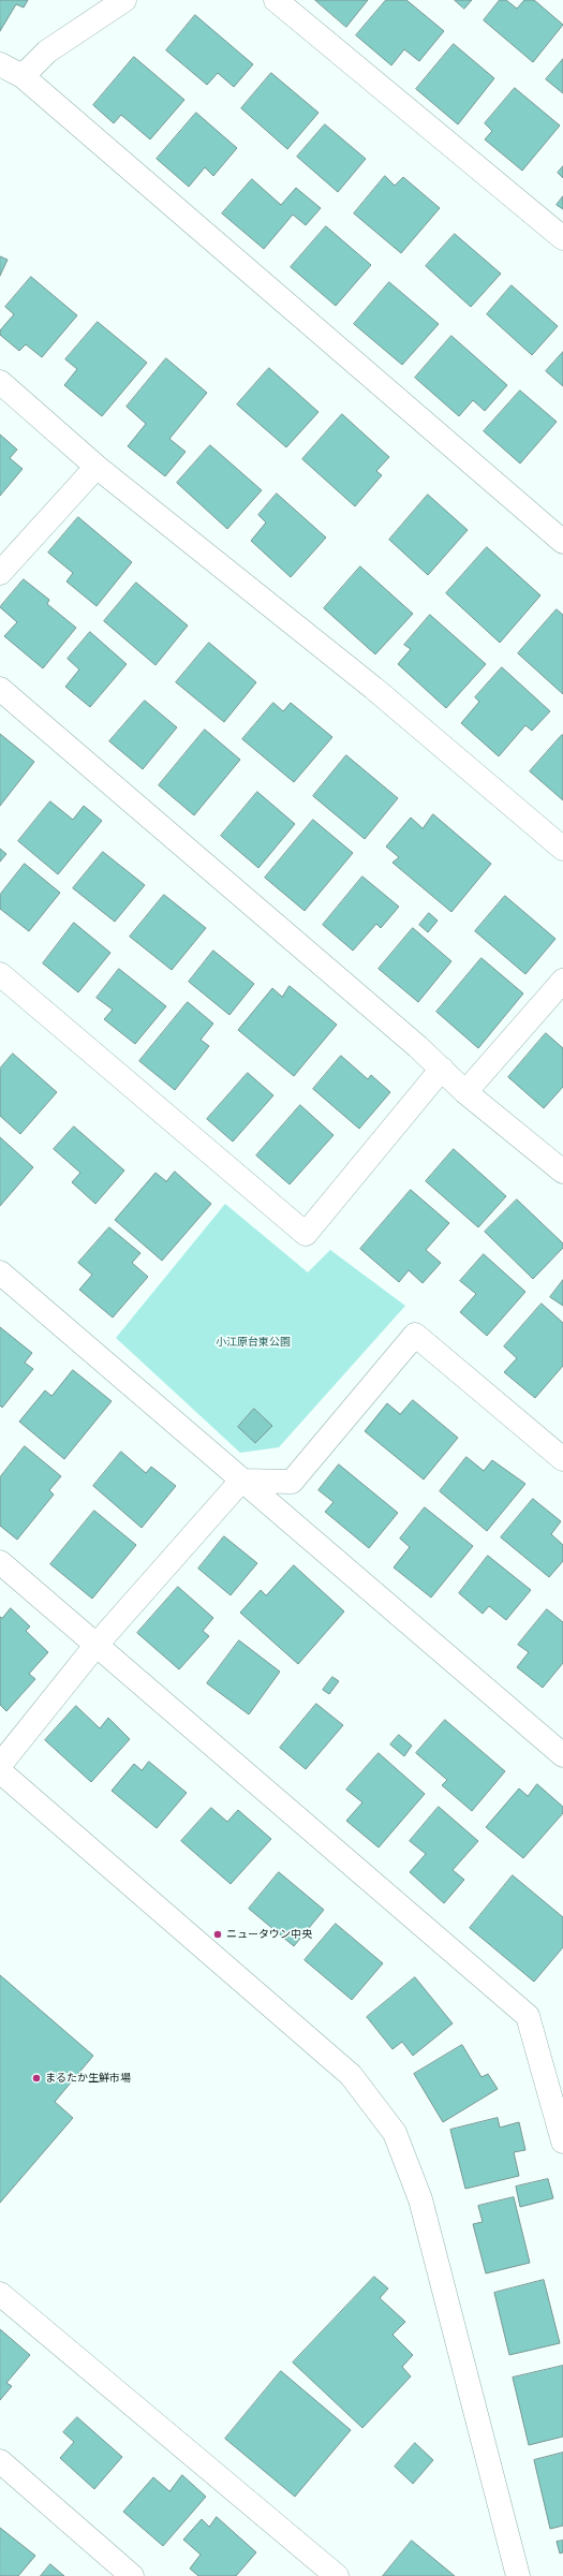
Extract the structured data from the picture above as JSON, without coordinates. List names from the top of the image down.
{
  "parks": ["小江原台東公園"],
  "places": ["ニュータウン中央", "まるたか生鮮市場"]
}
